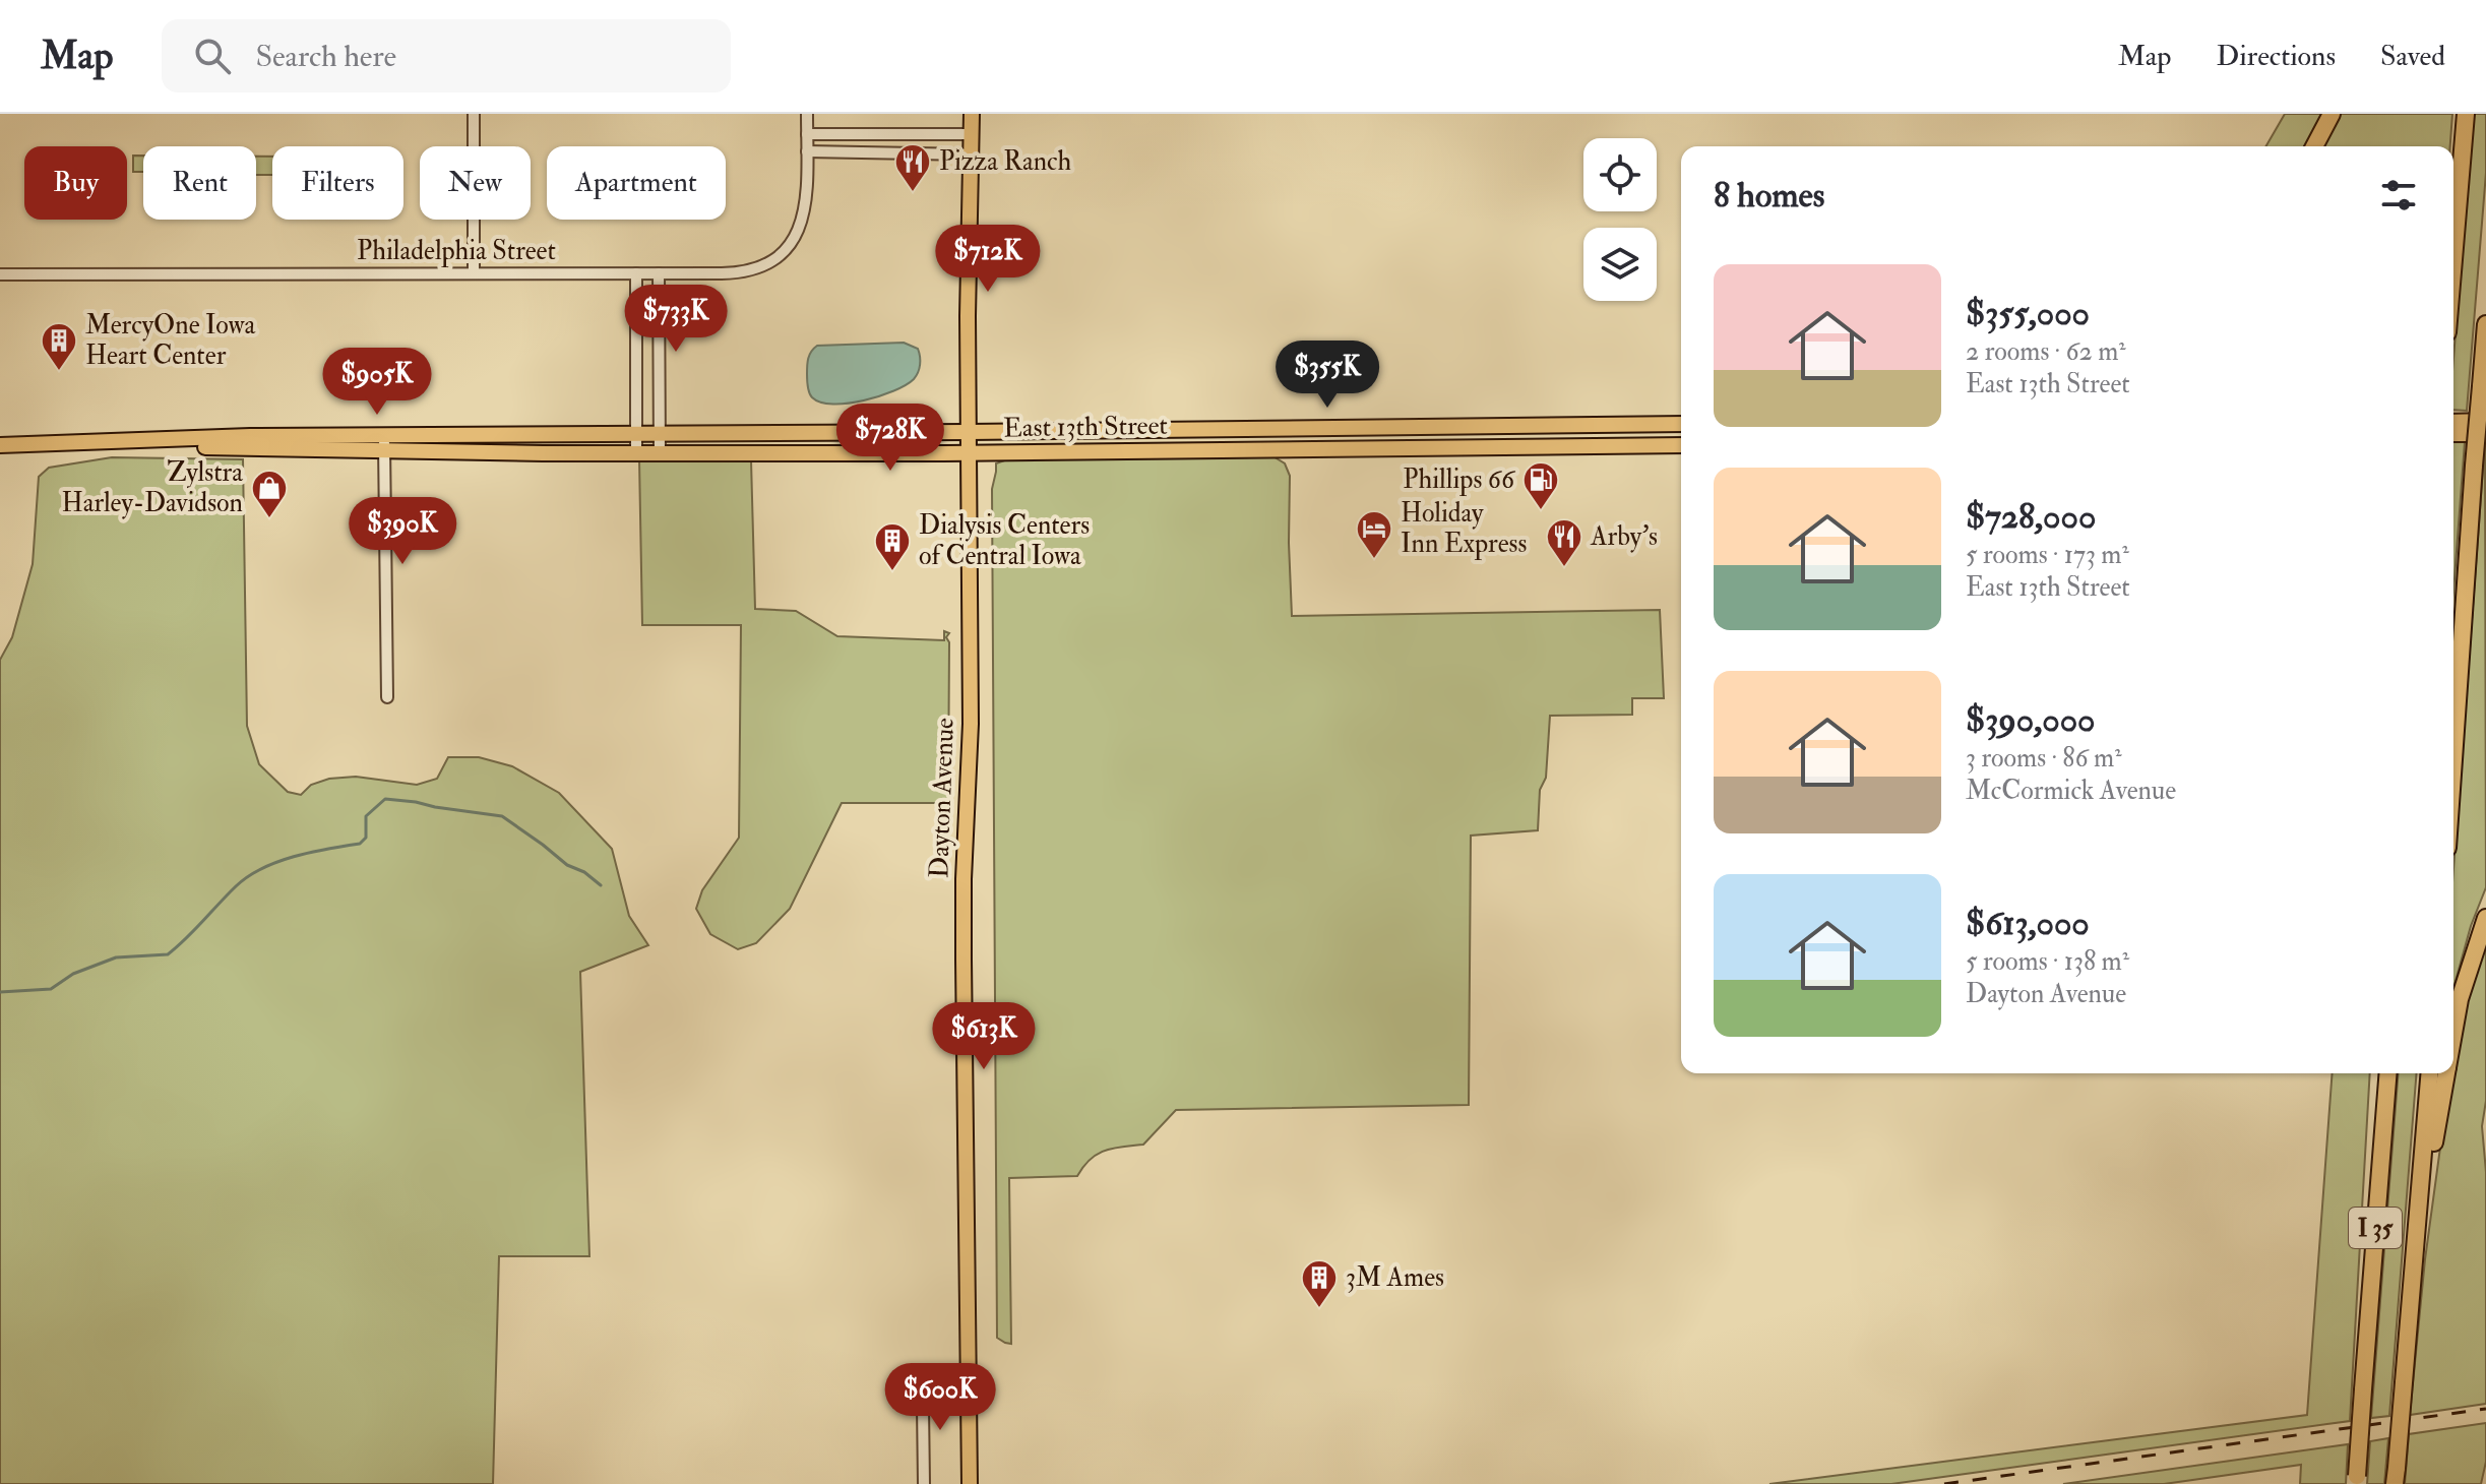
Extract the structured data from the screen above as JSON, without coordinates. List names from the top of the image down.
{
  "streets": {
    "highway": ["I 35"],
    "main road": ["East 13th Street", "Dayton Avenue"],
    "street": ["Philadelphia Street"]
  },
  "crossings": [
    ["East 13th Street", "Dayton Avenue"]
  ],
  "places": {
    "restaurant": ["Pizza Ranch", "Arby's"],
    "building": ["MercyOne Iowa Heart Center", "Dialysis Centers of Central Iowa", "3M Ames"],
    "fuel station": ["Phillips 66"],
    "shop": ["Zylstra Harley-Davidson"],
    "hotel": ["Holiday Inn Express"]
  },
  "page": {
    "header": "Map",
    "search": "Search here",
    "nav": ["Map", "Directions", "Saved"],
    "chip": [
      "Buy",
      "Rent",
      "Filters",
      "New",
      "Apartment"
    ],
    "heading": "8 homes",
    "price": [
      "$712K",
      "$733K",
      "$355K",
      "$905K",
      "$728K",
      "$390K",
      "$613K",
      "$600K"
    ],
    "list": [
      {
        "name": "$355,000",
        "note": "2 rooms · 62 m² · East 13th Street"
      },
      {
        "name": "$728,000",
        "note": "5 rooms · 173 m² · East 13th Street"
      },
      {
        "name": "$390,000",
        "note": "3 rooms · 86 m² · McCormick Avenue"
      },
      {
        "name": "$613,000",
        "note": "5 rooms · 138 m² · Dayton Avenue"
      }
    ]
  }
}
